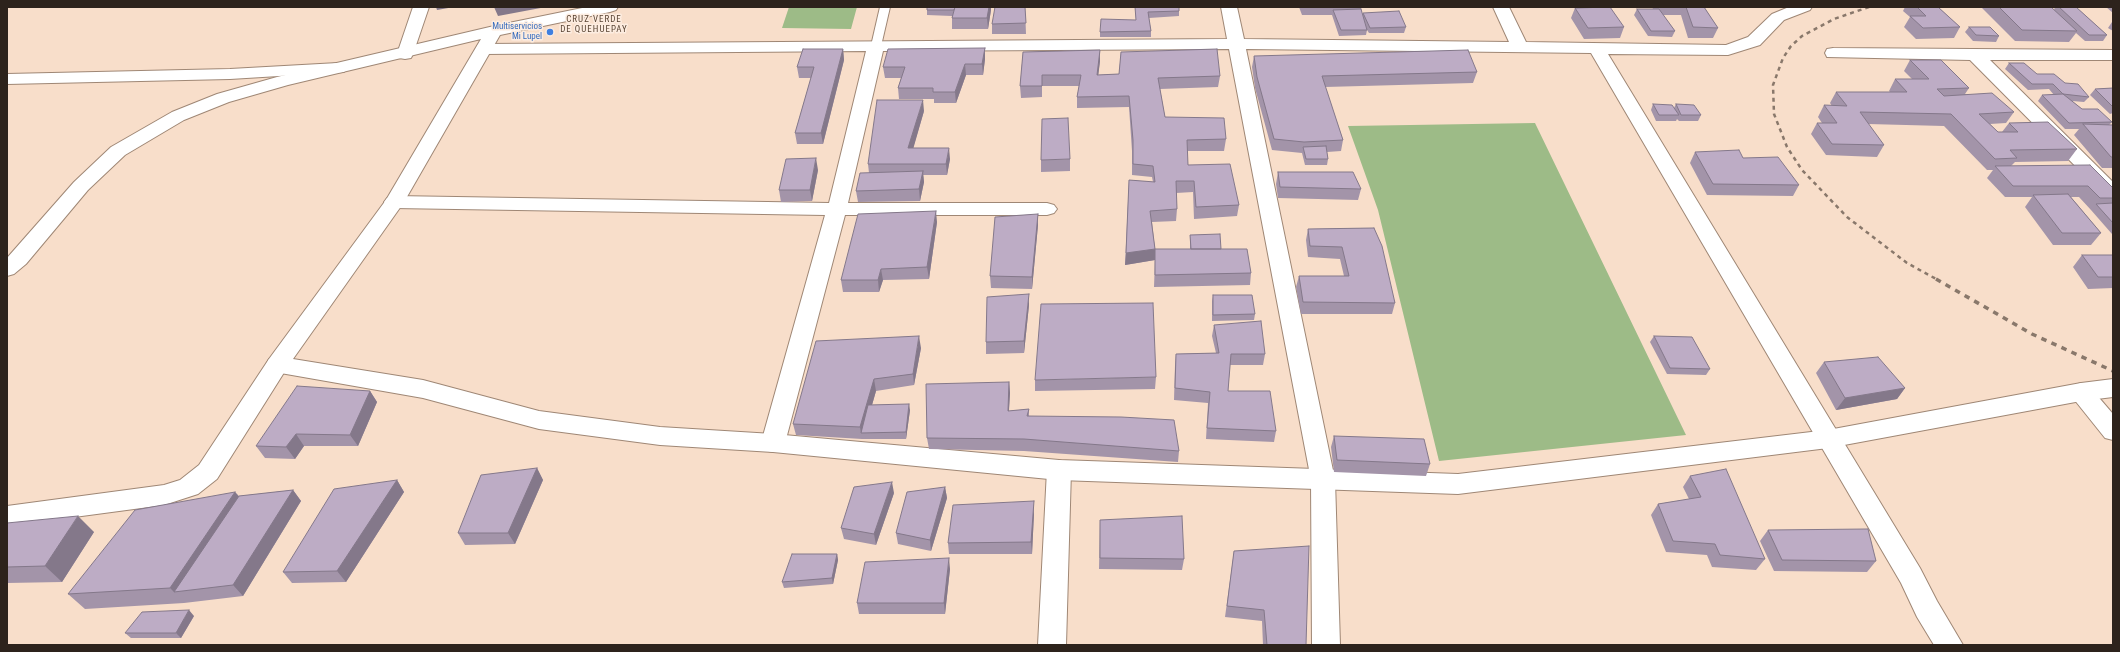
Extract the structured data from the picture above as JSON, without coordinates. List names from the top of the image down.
{
  "districts": ["CRUZ VERDE DE QUEHUEPAY"],
  "places": ["Multiservicios Mi Lupel"]
}
